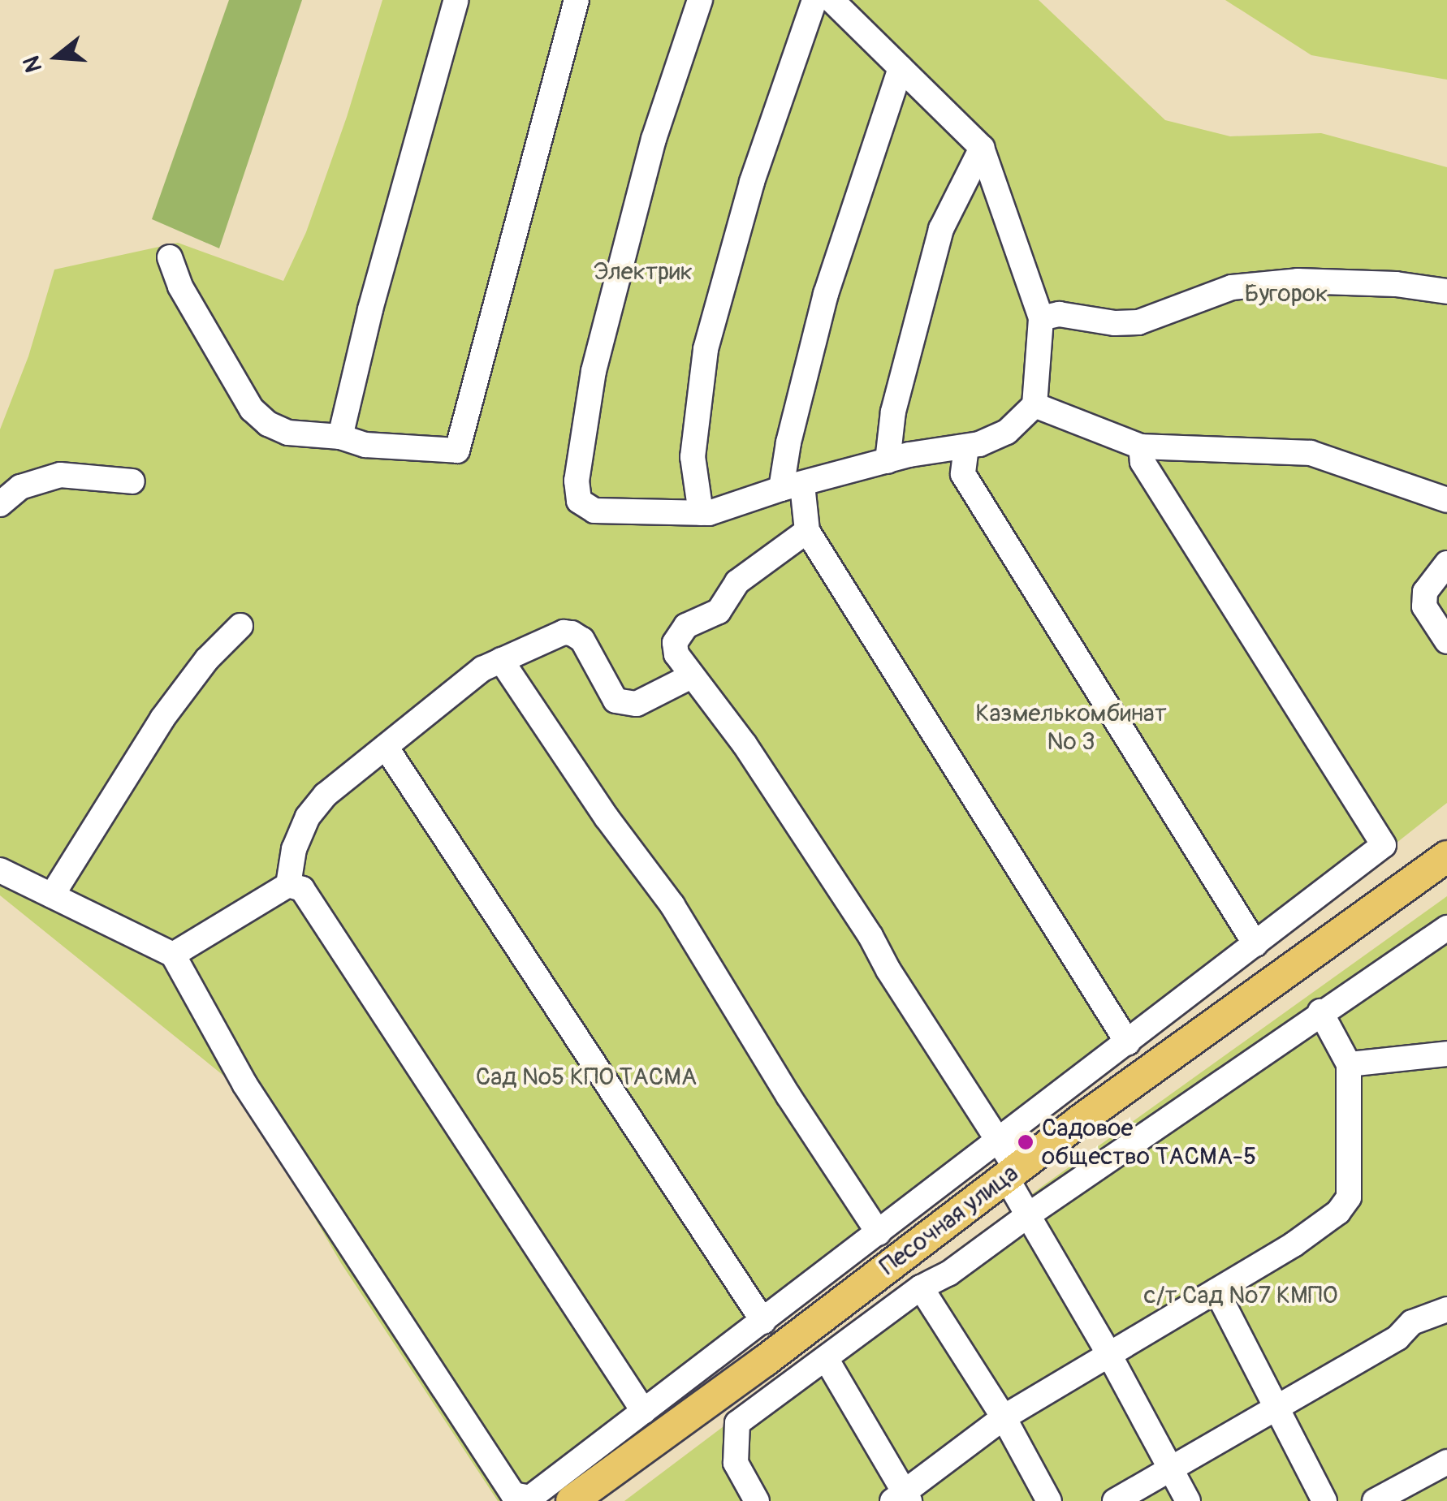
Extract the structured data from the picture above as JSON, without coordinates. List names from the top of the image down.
{
  "streets": {
    "main road": ["Песочная улица"]
  },
  "parks": [
    "Электрик",
    "Бугорок",
    "Казмелькомбинат № 3",
    "Сад №5 КПО ТАСМА",
    "с/т Сад №7 КМПО"
  ],
  "places": ["Садовое общество ТАСМА-5"],
  "north": "left"
}
